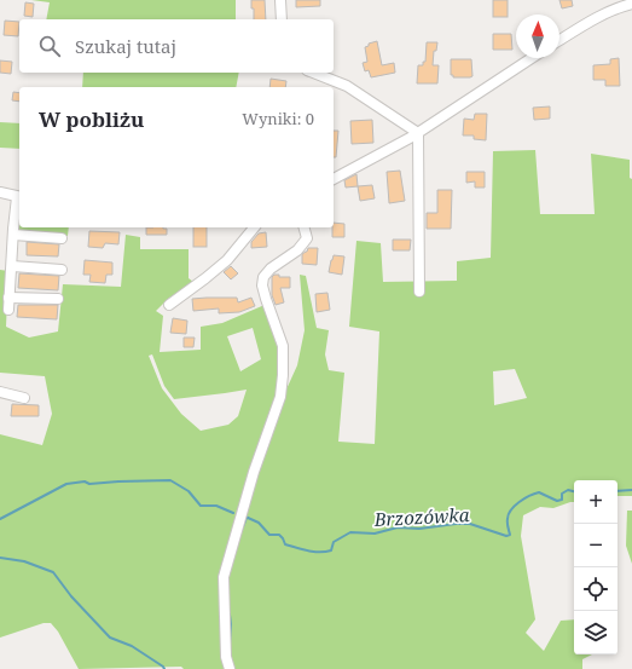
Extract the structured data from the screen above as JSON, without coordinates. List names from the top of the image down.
{
  "water": ["Brzozówka"],
  "north": "top",
  "page": {
    "search": "Szukaj tutaj",
    "heading": ["W pobliżu", "Wyniki: 0"],
    "map_buttons": ["+", "−"]
  }
}
